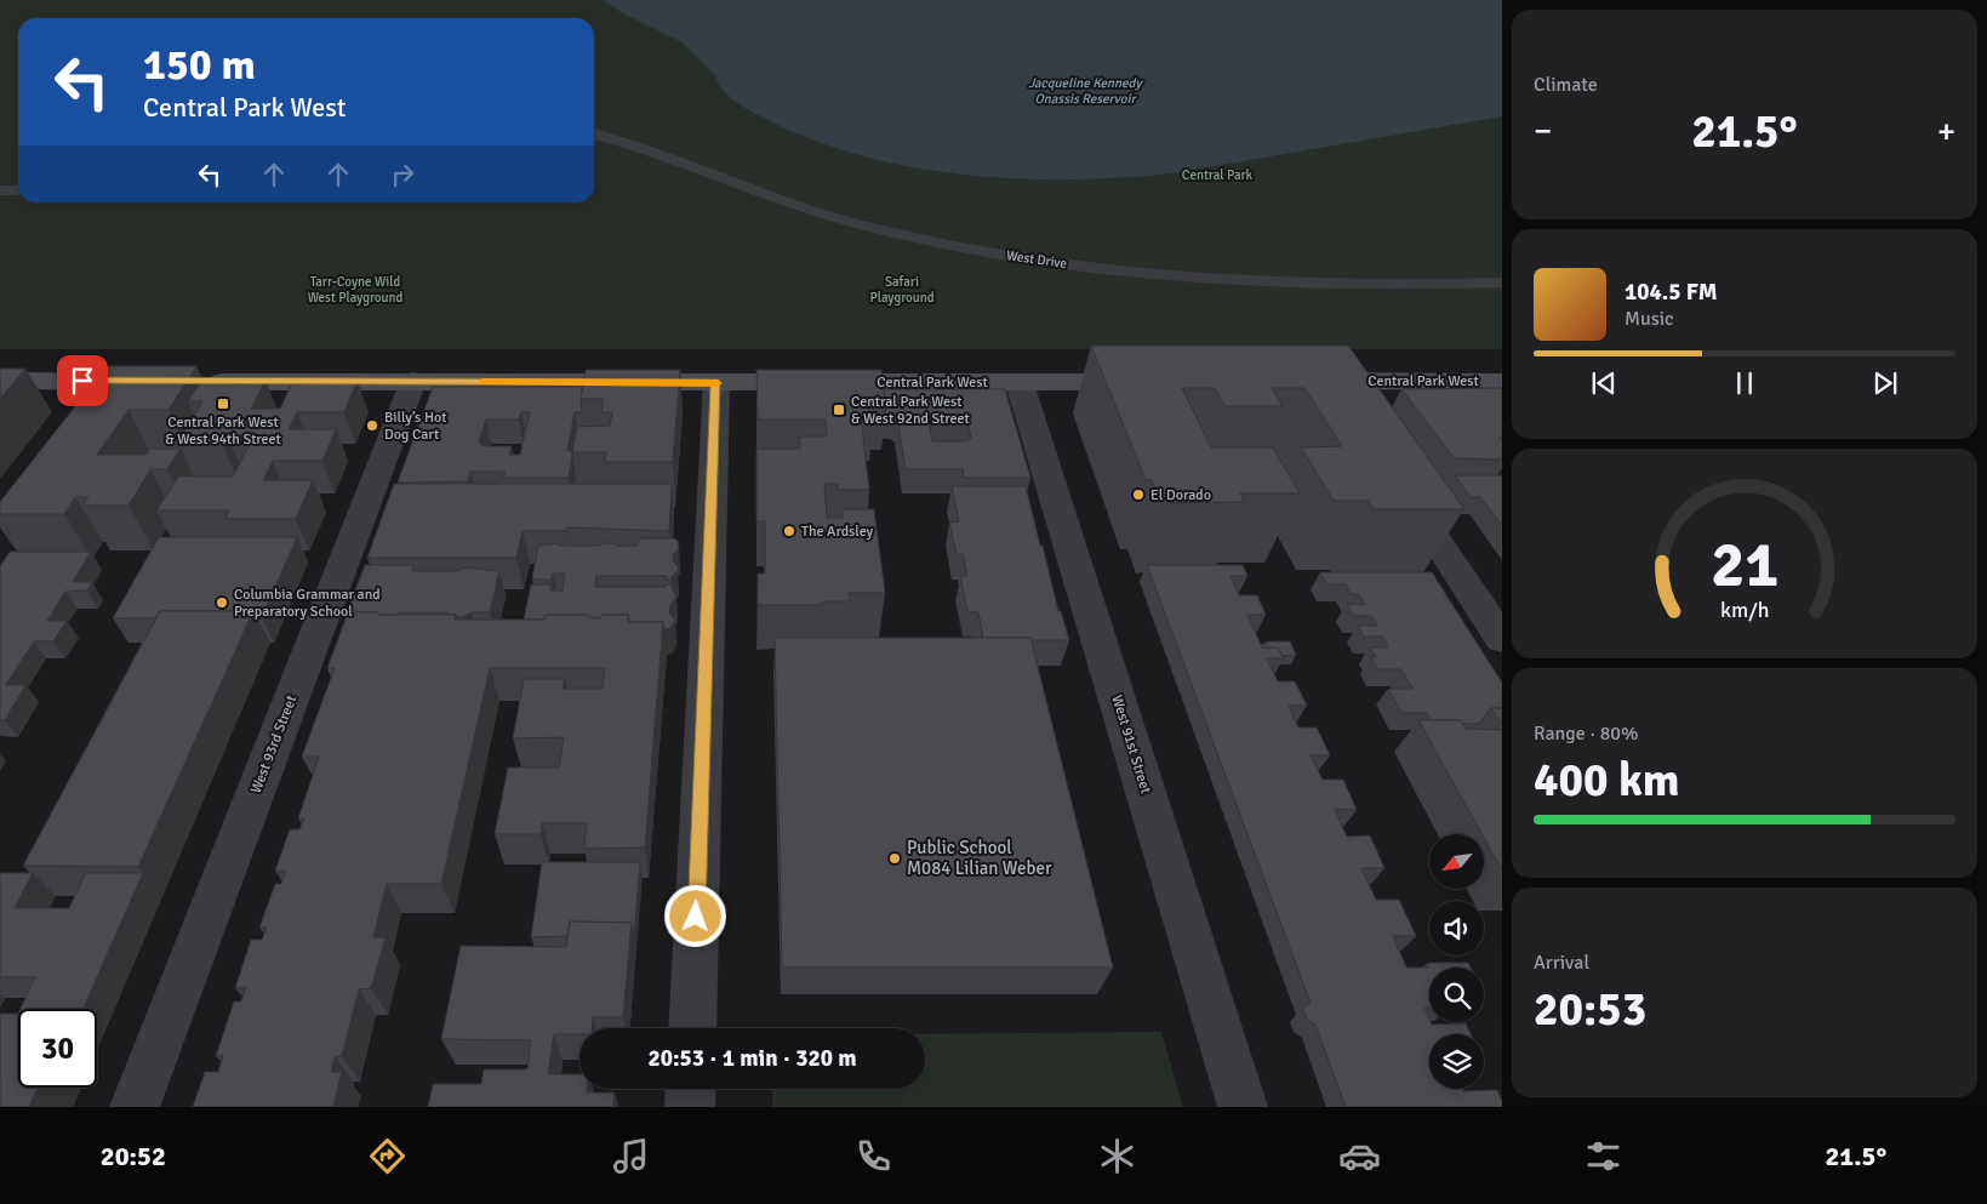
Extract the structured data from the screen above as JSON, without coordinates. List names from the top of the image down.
{
  "streets": {
    "main road": ["Central Park West"],
    "street": ["West Drive", "West 93rd Street", "West 91st Street"]
  },
  "crossings": [
    ["Central Park West", "West 93rd Street"],
    ["Central Park West", "West 91st Street"]
  ],
  "water": ["Jacqueline Kennedy Onassis Reservoir"],
  "parks": ["Central Park", "Tarr-Coyne Wild West Playground", "Safari Playground"],
  "places": {
    "transit": ["Central Park West & West 94th Street", "Central Park West & West 92nd Street"],
    "other": [
      "Billy’s Hot Dog Cart",
      "El Dorado",
      "The Ardsley",
      "Columbia Grammar and Preparatory School",
      "Public School M084 Lilian Weber"
    ]
  },
  "north": "bottom left",
  "page": {
    "tile": [
      "Climate",
      ["Range · 80%", "400 km"],
      ["Arrival", "20:53"]
    ],
    "turn": ["150 m", "Central Park West"],
    "heat": ["−", "21.5°", "+"],
    "song": ["104.5 FM", "Music"],
    "limit": "30",
    "trip": "20:53 · 1 min · 320 m",
    "tabs": ["20:52", "21.5°"],
    "gauge": ["21", "km/h"]
  }
}
